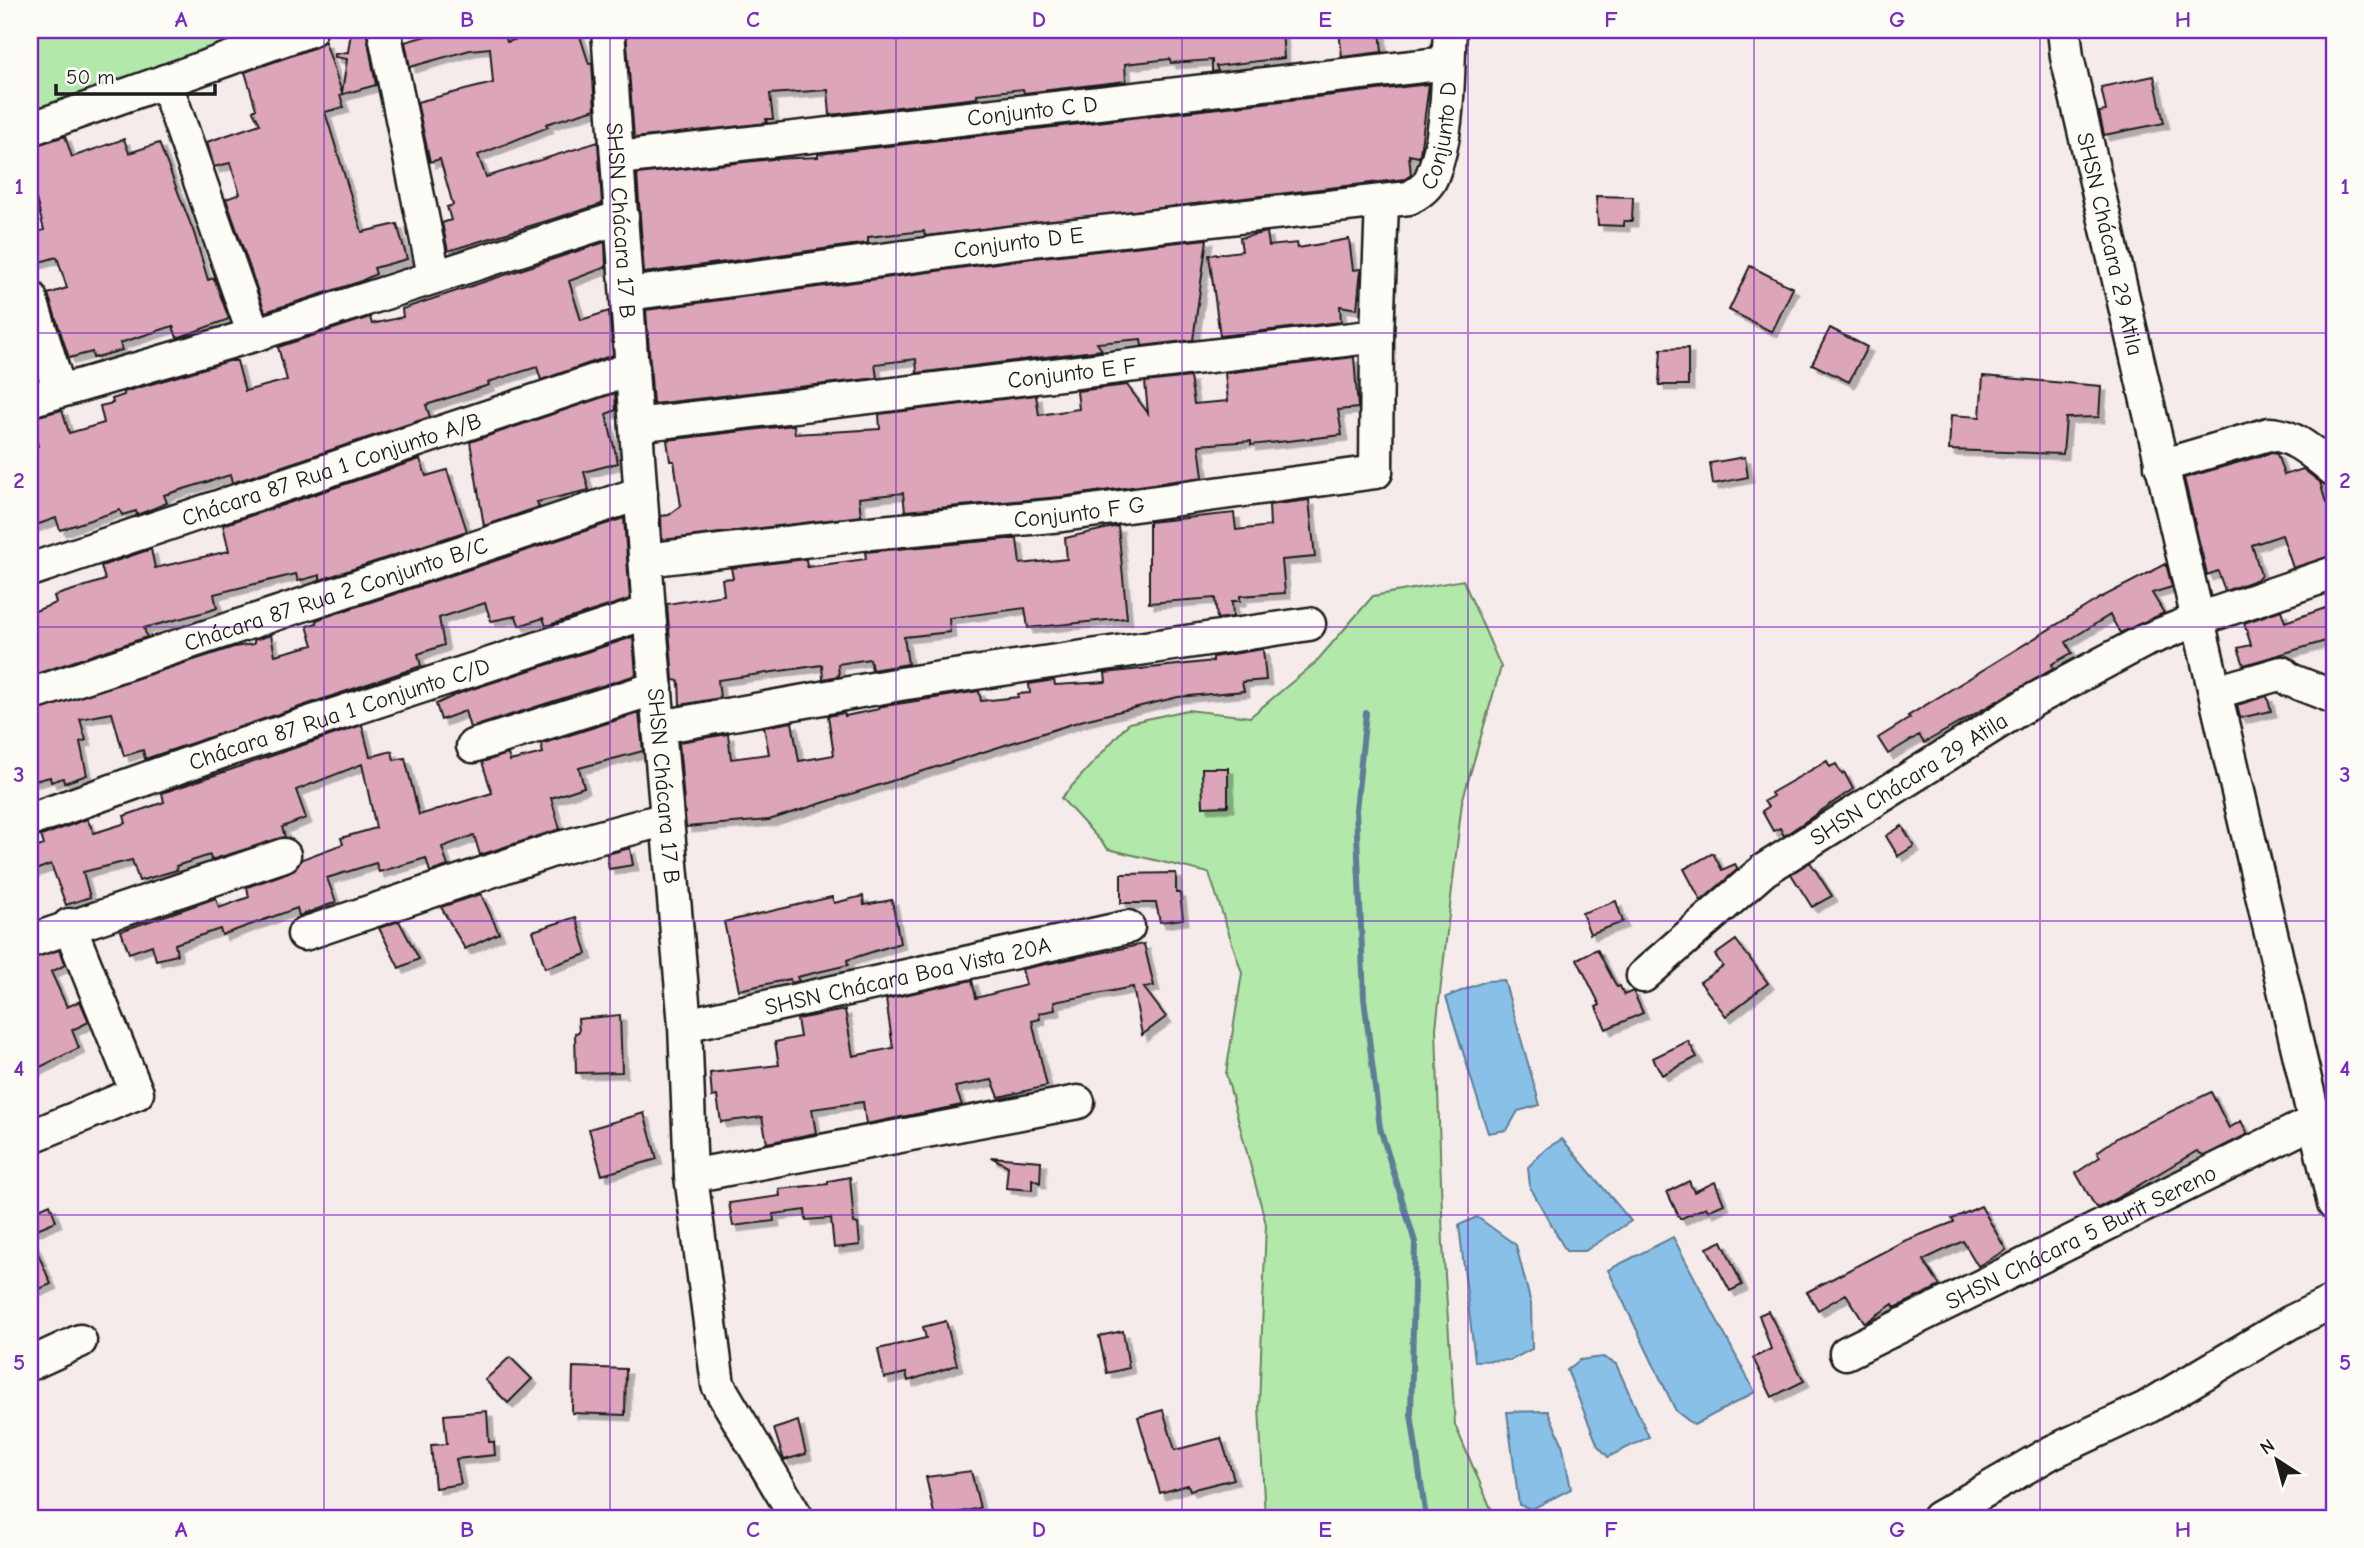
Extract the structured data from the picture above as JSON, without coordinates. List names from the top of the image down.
{
  "streets": {
    "street": [
      "Conjunto C D",
      "Conjunto D",
      "SHSN Chácara 17 B",
      "Conjunto D E",
      "SHSN Chácara 29 Atila",
      "Conjunto E F",
      "Chácara 87 Rua 1 Conjunto A/B",
      "Conjunto F G",
      "Chácara 87 Rua 2 Conjunto B/C",
      "Chácara 87 Rua 1 Conjunto C/D",
      "SHSN Chácara Boa Vista 20A",
      "SHSN Chácara 5 Burit Sereno"
    ]
  },
  "crossings": [
    ["Conjunto C D", "Conjunto D"],
    ["Conjunto C D", "SHSN Chácara 17 B"],
    ["Conjunto D", "Conjunto D E"],
    ["SHSN Chácara 17 B", "Conjunto D E"],
    ["SHSN Chácara 17 B", "Conjunto E F"],
    ["SHSN Chácara 17 B", "Chácara 87 Rua 1 Conjunto A/B"],
    ["SHSN Chácara 17 B", "Conjunto F G"],
    ["SHSN Chácara 17 B", "Chácara 87 Rua 2 Conjunto B/C"],
    ["SHSN Chácara 17 B", "Chácara 87 Rua 1 Conjunto C/D"],
    ["SHSN Chácara 17 B", "SHSN Chácara Boa Vista 20A"],
    ["SHSN Chácara 29 Atila", "SHSN Chácara 5 Burit Sereno"],
    ["Conjunto E F", "Conjunto F G"]
  ],
  "scale_bar": "50 m",
  "north": "top left",
  "grid": {
    "columns": [
      "A",
      "B",
      "C",
      "D",
      "E",
      "F",
      "G",
      "H"
    ],
    "rows": [
      "1",
      "2",
      "3",
      "4",
      "5"
    ]
  }
}
